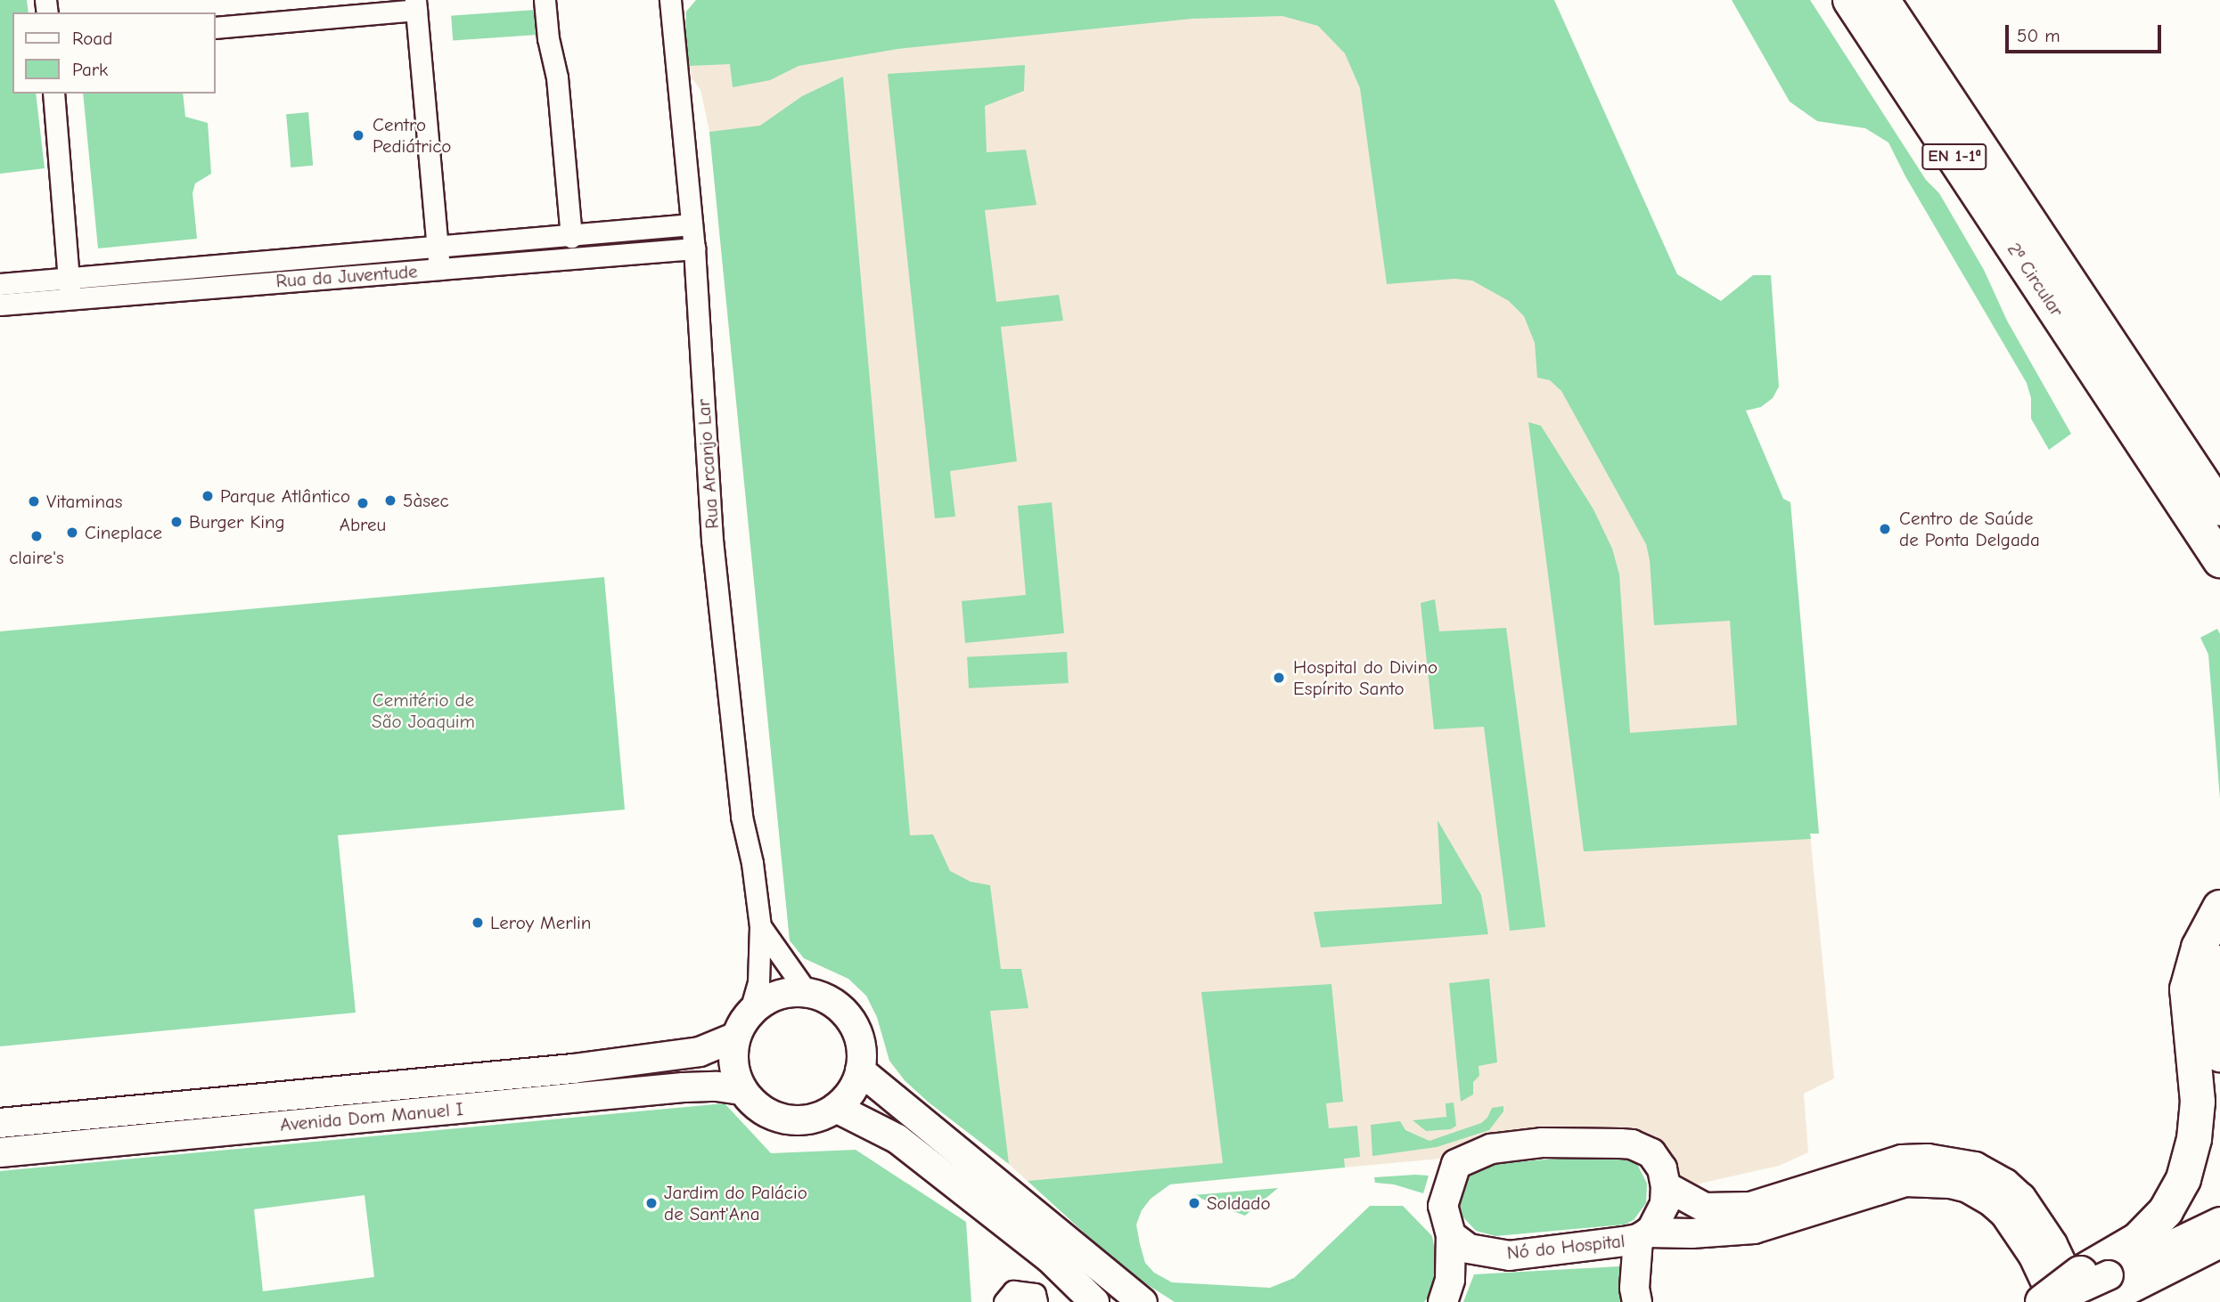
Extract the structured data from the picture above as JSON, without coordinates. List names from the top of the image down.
{
  "streets": {
    "highway": ["EN 1-1ª", "2ª Circular"],
    "main road": ["Avenida Dom Manuel I", "Nó do Hospital"],
    "street": ["Rua da Juventude", "Rua Arcanjo Lar"]
  },
  "crossings": [
    ["Rua da Juventude", "Rua Arcanjo Lar"],
    ["Rua Arcanjo Lar", "Avenida Dom Manuel I"]
  ],
  "parks": ["Cemitério de São Joaquim"],
  "places": [
    "Centro Pediátrico",
    "Parque Atlântico",
    "5àsec",
    "Vitaminas",
    "Abreu",
    "Burger King",
    "Centro de Saúde de Ponta Delgada",
    "Cineplace",
    "claire's",
    "Hospital do Divino Espírito Santo",
    "Leroy Merlin",
    "Jardim do Palácio de Sant'Ana",
    "Soldado"
  ],
  "legend": ["Road", "Park"],
  "scale_bar": "50 m"
}
